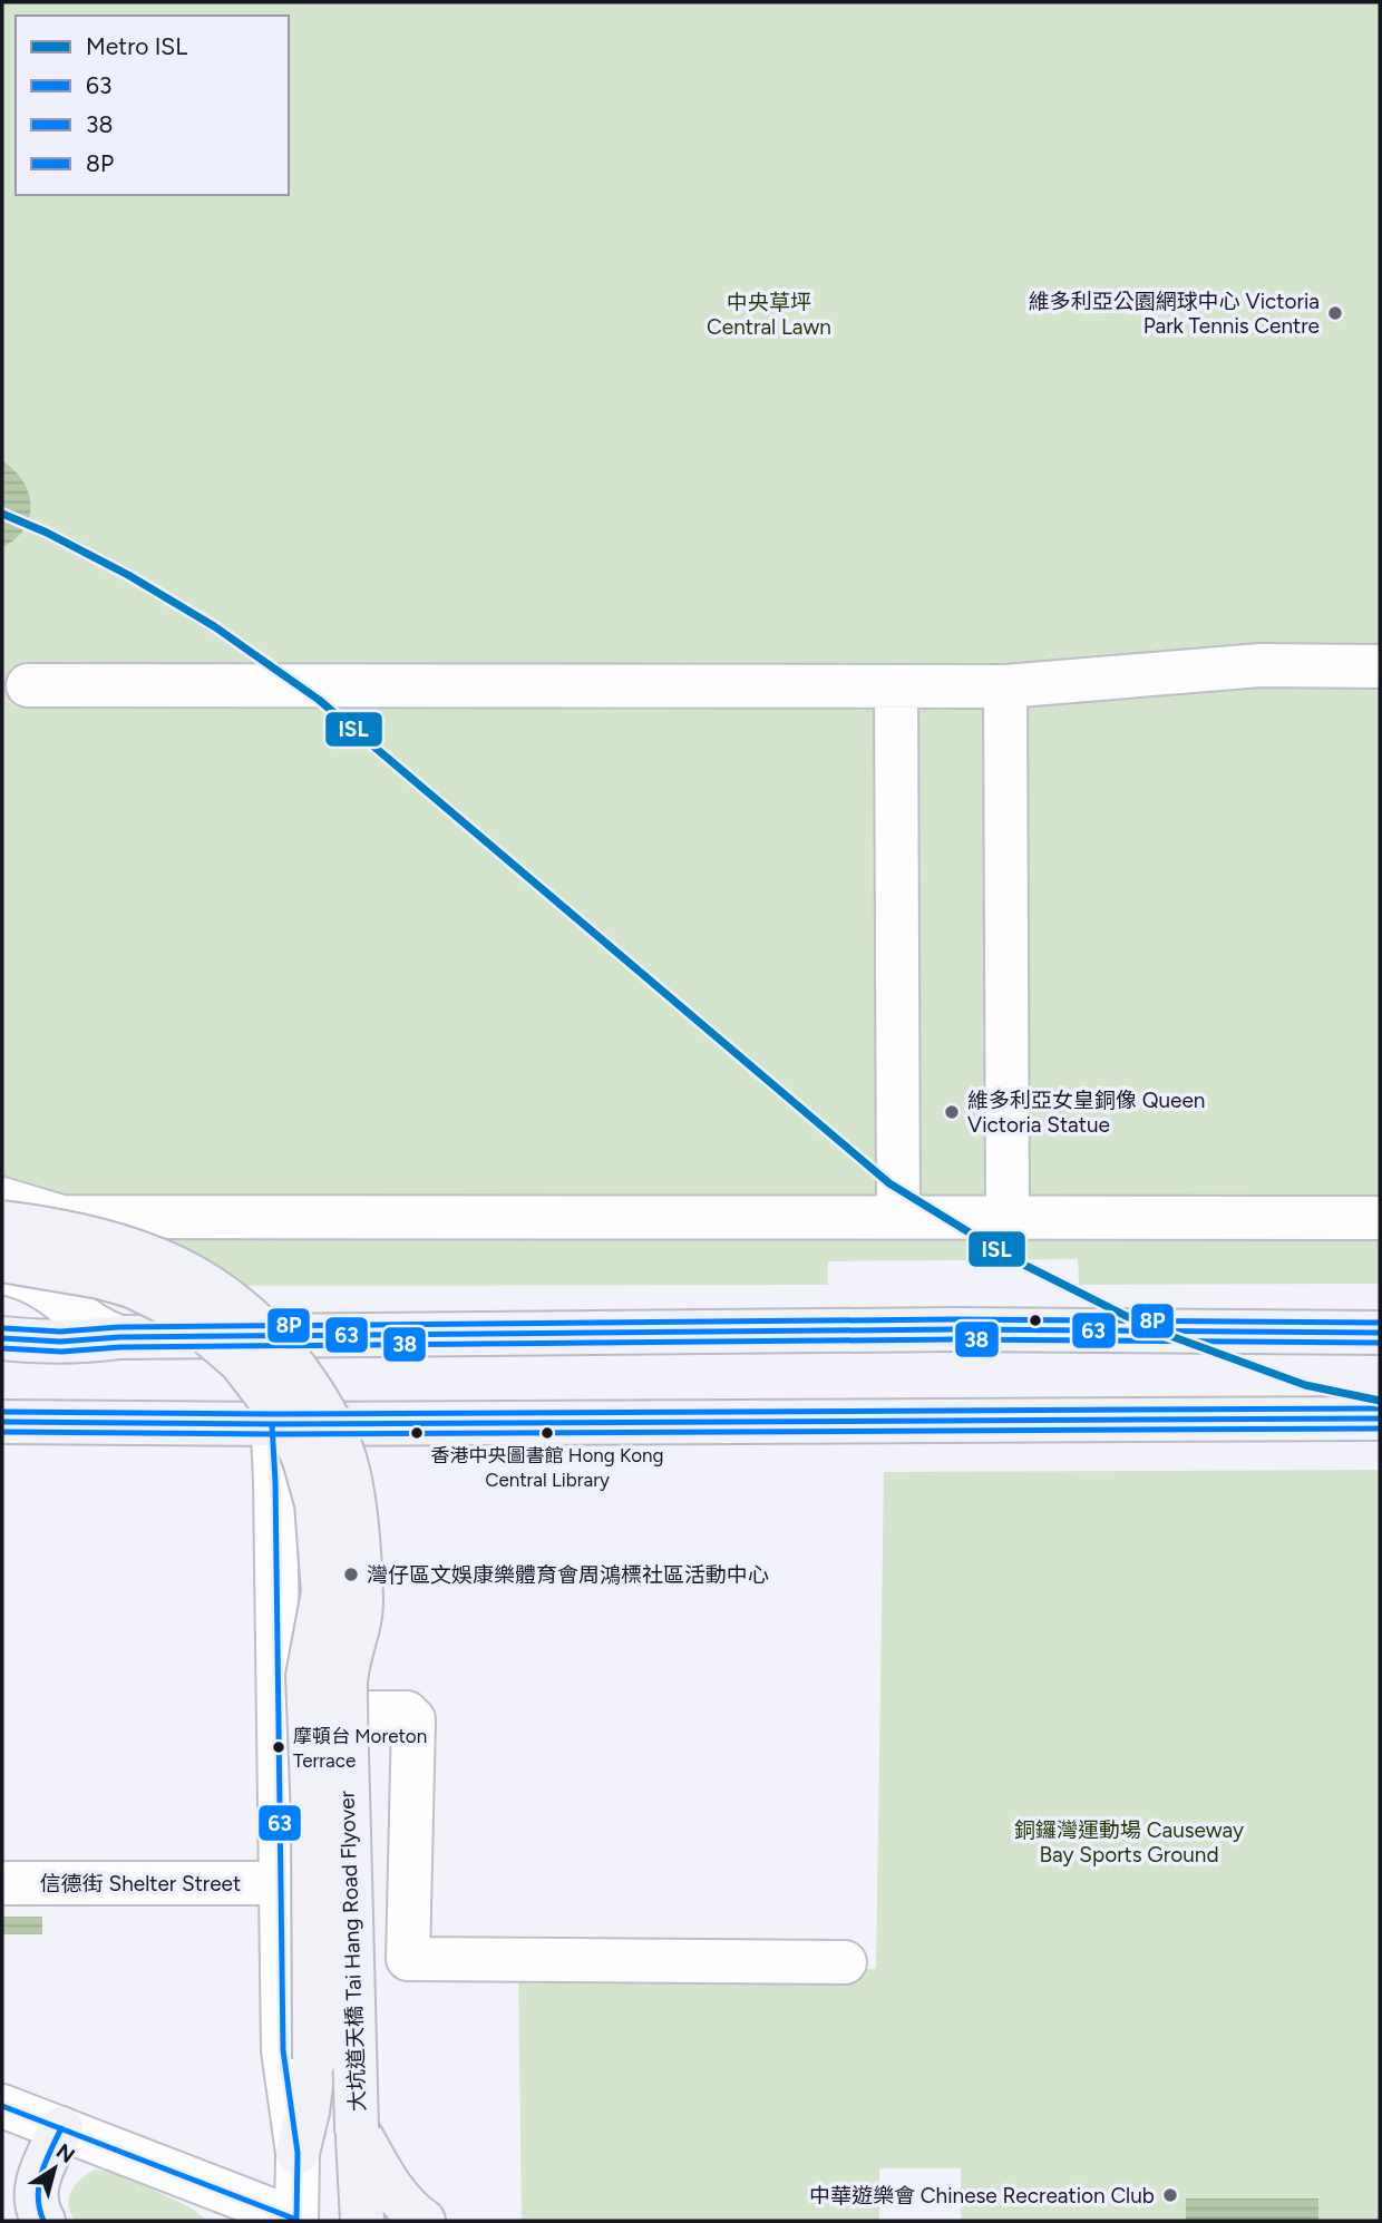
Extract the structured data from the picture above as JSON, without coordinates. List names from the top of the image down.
{
  "streets": {
    "main road": ["大坑道天橋 Tai Hang Road Flyover"],
    "street": ["信德街 Shelter Street"]
  },
  "parks": ["中央草坪 Central Lawn", "銅鑼灣運動場 Causeway Bay Sports Ground"],
  "places": [
    "維多利亞公園網球中心 Victoria Park Tennis Centre",
    "維多利亞女皇銅像 Queen Victoria Statue",
    "香港中央圖書館 Hong Kong Central Library",
    "灣仔區文娛康樂體育會周鴻標社區活動中心",
    "摩頓台 Moreton Terrace",
    "中華遊樂會 Chinese Recreation Club"
  ],
  "lines": [
    "metro line ISL",
    "transit line 8P",
    "transit line 63",
    "transit line 38"
  ],
  "legend": [
    "Metro ISL",
    "63",
    "38",
    "8P"
  ],
  "north": "top right"
}
